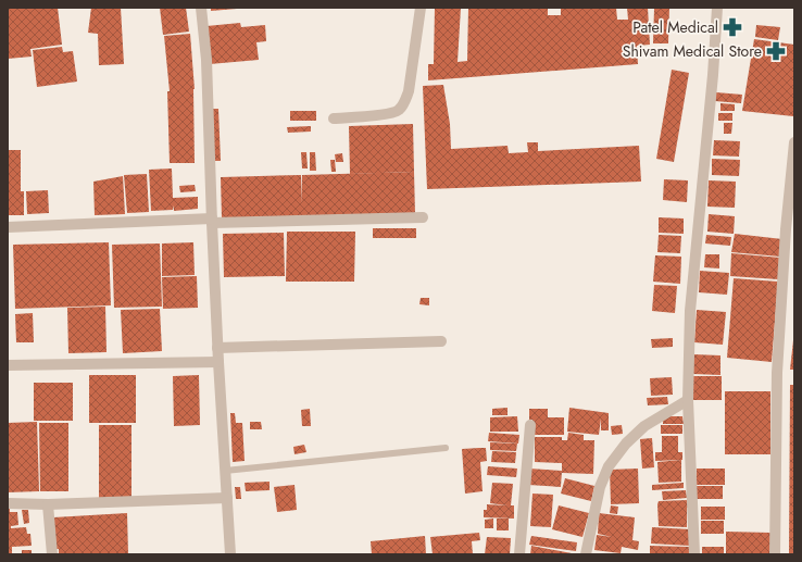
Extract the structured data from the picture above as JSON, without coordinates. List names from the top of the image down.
{
  "places": {
    "pharmacy": ["Patel Medical", "Shivam Medical Store"]
  }
}
